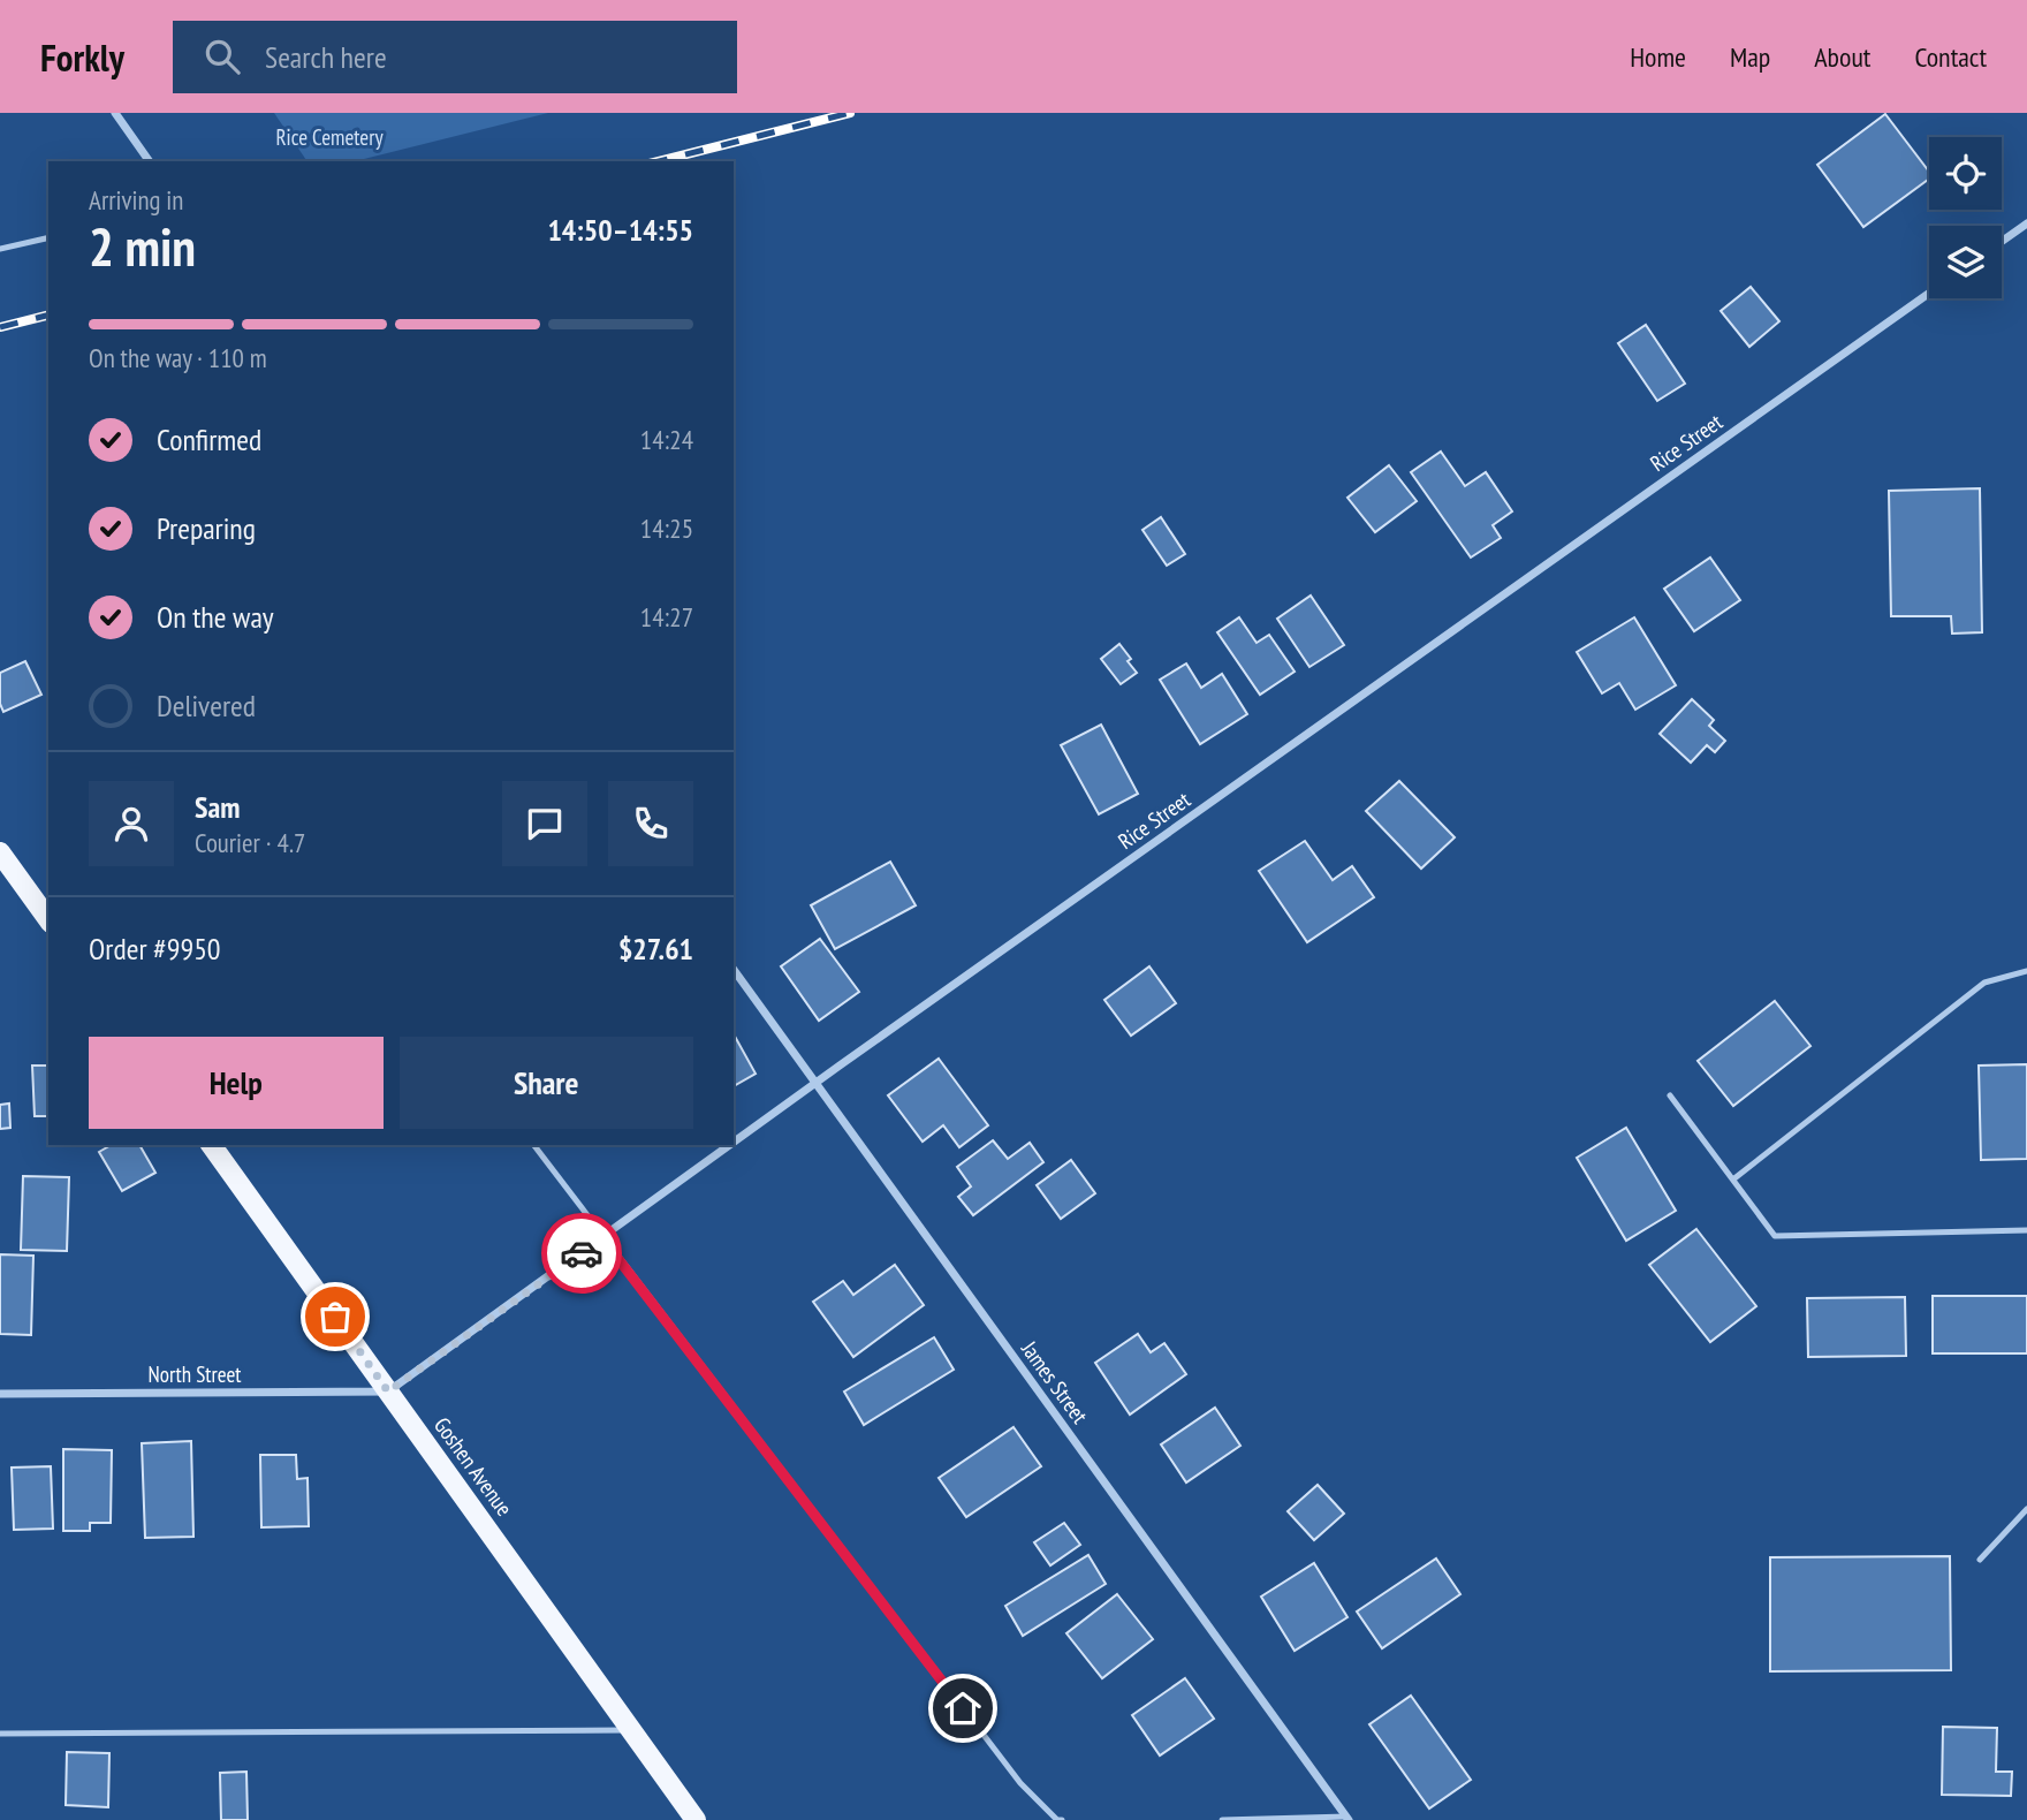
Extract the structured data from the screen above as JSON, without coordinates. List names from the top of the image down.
{
  "streets": {
    "main road": ["Goshen Avenue"],
    "street": ["Rice Street", "North Street", "James Street"]
  },
  "crossings": [
    ["Rice Street", "North Street"],
    ["Rice Street", "James Street"],
    ["Rice Street", "Goshen Avenue"],
    ["North Street", "Goshen Avenue"]
  ],
  "parks": ["Rice Cemetery"],
  "page": {
    "header": "Forkly",
    "search": "Search here",
    "nav": [
      "Home",
      "Map",
      "About",
      "Contact"
    ],
    "heading": ["2 min", "Arriving in", "14:50–14:55"],
    "panel": [
      "Sam",
      "Courier · 4.7",
      "Order #9950",
      "$27.61"
    ],
    "bar": "On the way · 110 m",
    "list": [
      ["Confirmed", "14:24"],
      ["Preparing", "14:25"],
      ["On the way", "14:27"],
      "Delivered"
    ],
    "buttons": ["Help", "Share"]
  }
}
